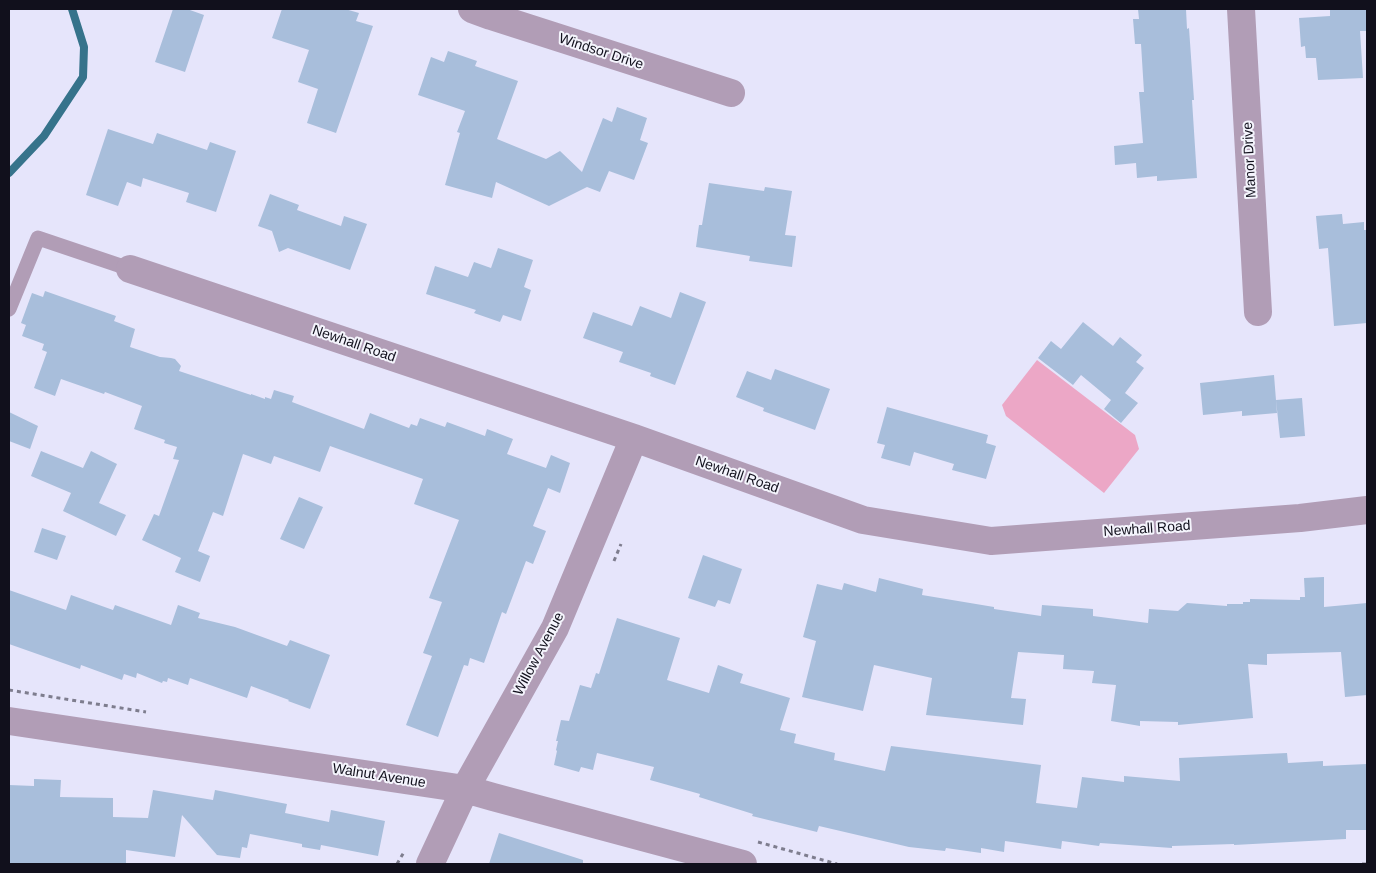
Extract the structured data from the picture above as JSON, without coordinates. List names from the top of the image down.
{
  "streets": {
    "street": [
      "Windsor Drive",
      "Manor Drive",
      "Newhall Road",
      "Willow Avenue",
      "Walnut Avenue"
    ]
  },
  "crossings": [
    ["Newhall Road", "Willow Avenue"],
    ["Willow Avenue", "Walnut Avenue"]
  ]
}
